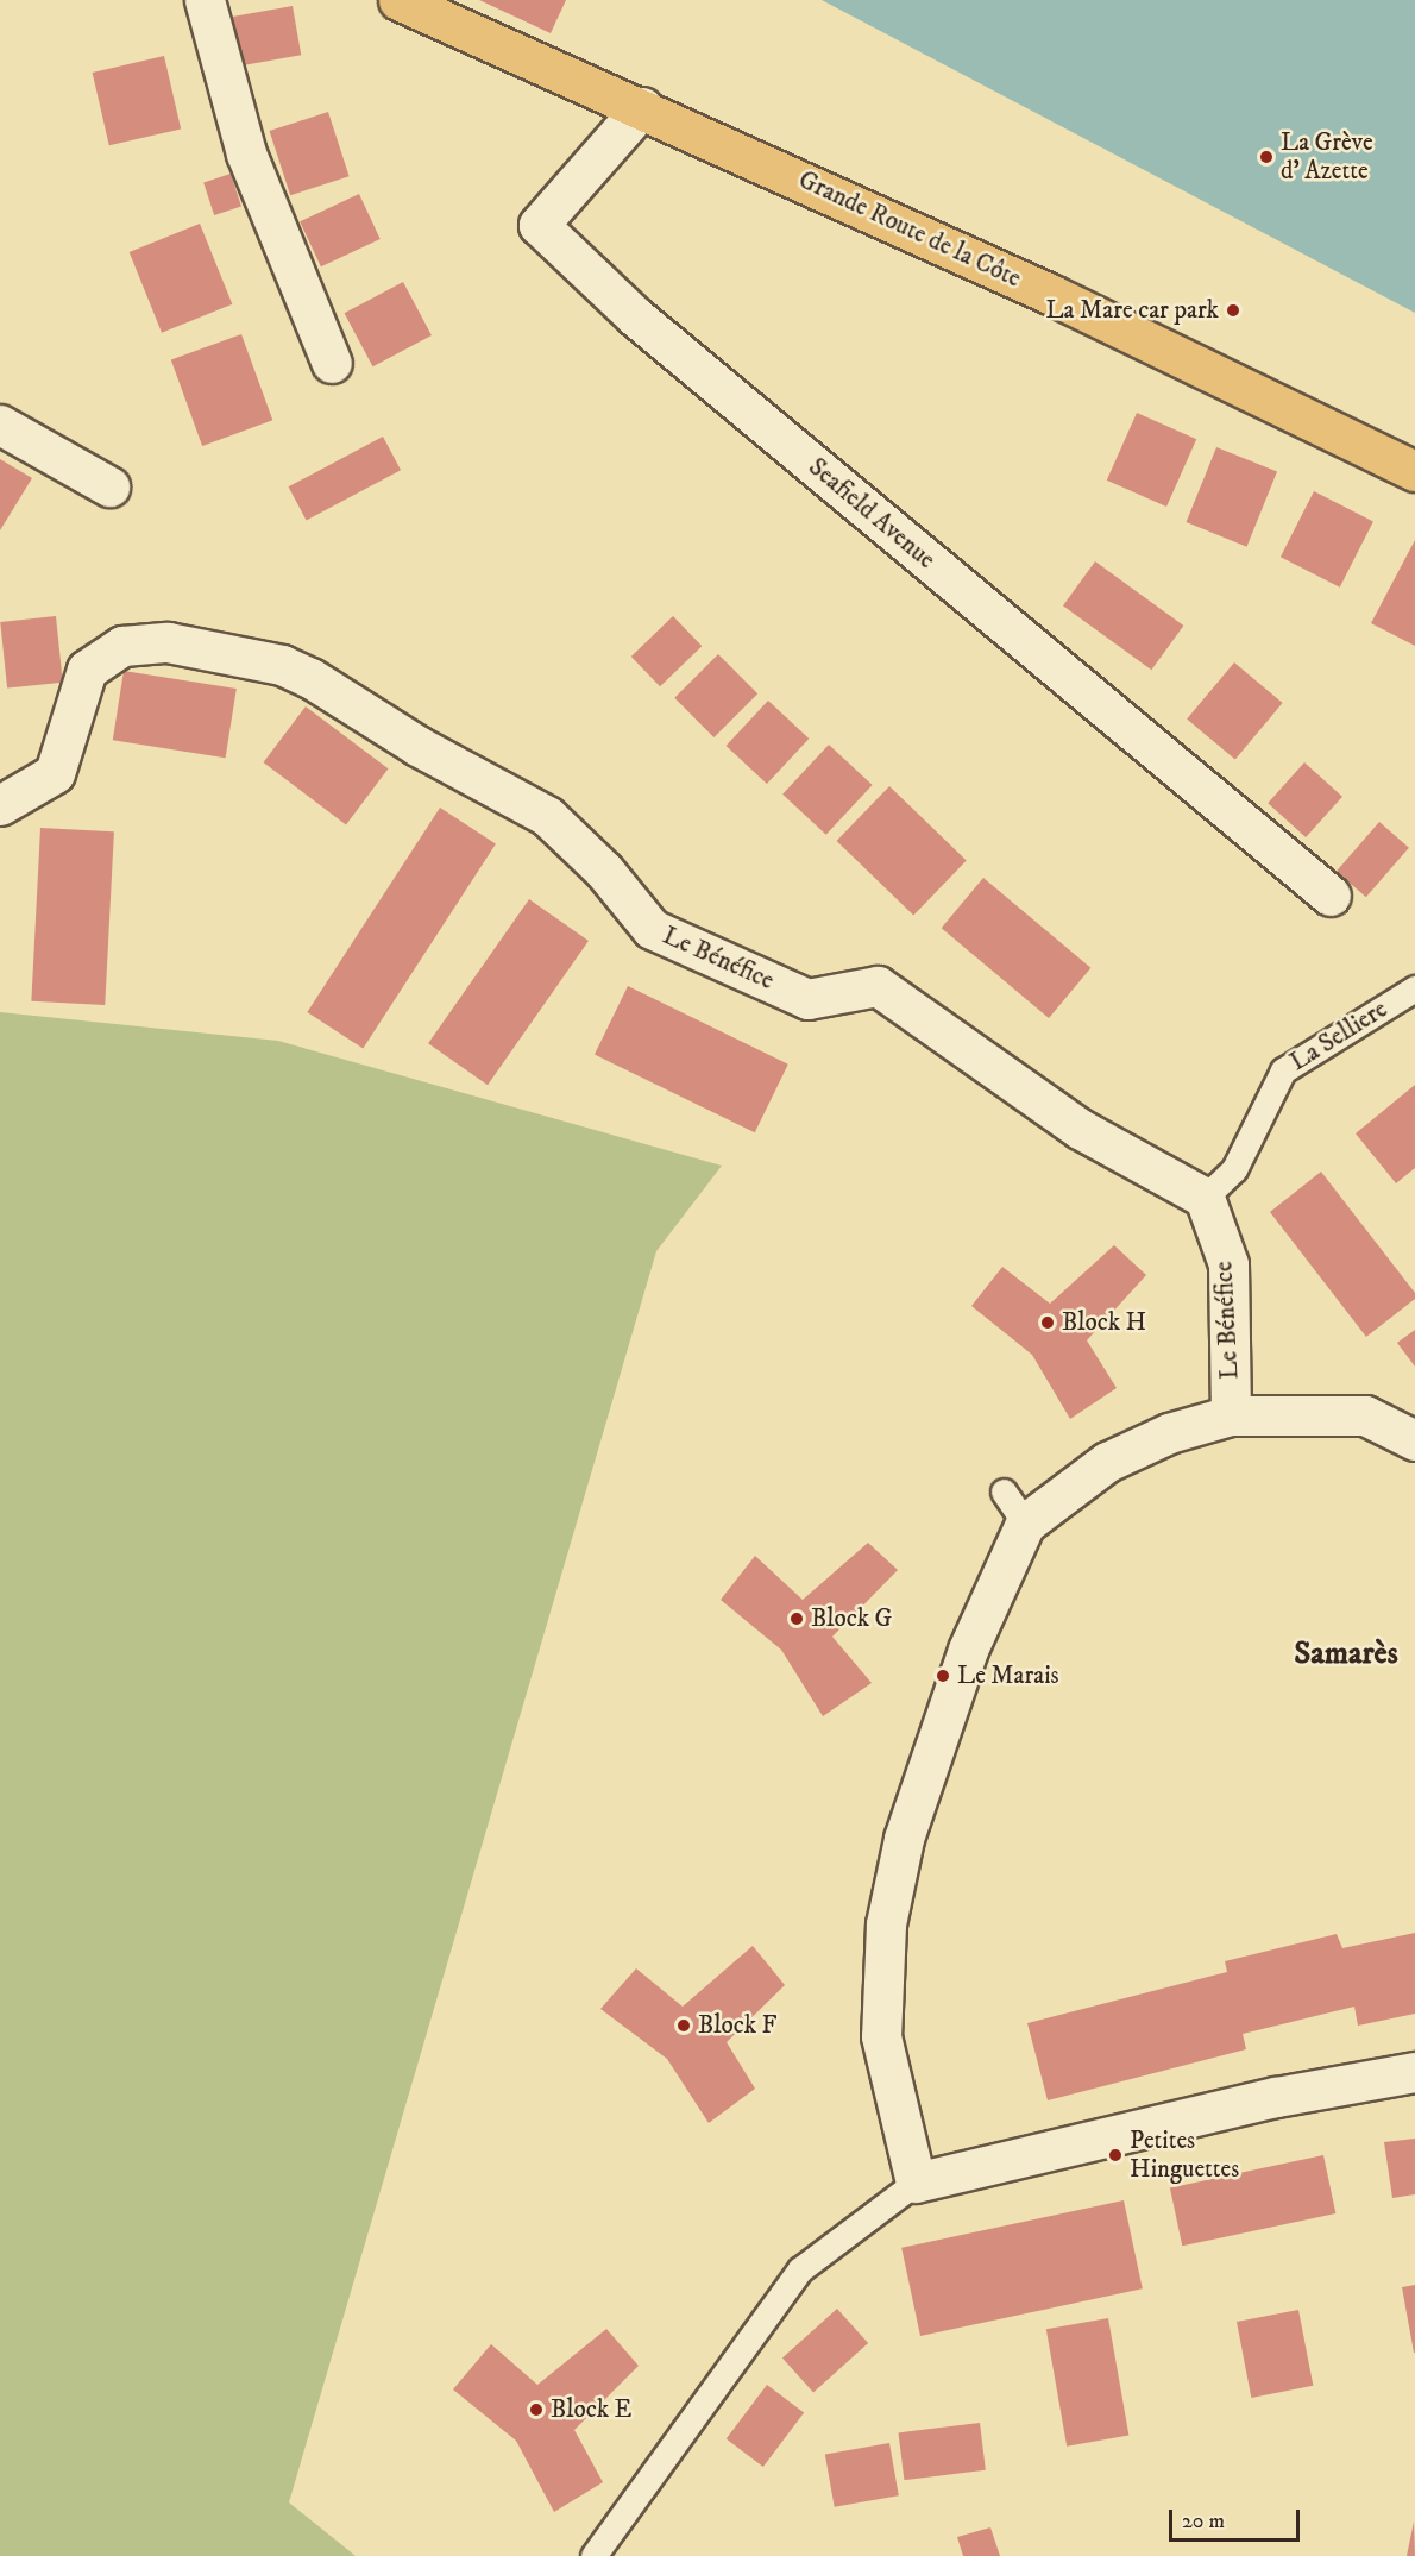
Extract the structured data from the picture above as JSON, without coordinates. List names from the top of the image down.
{
  "streets": {
    "main road": ["Grande Route de la Côte"],
    "street": ["Seafield Avenue", "Le Bénéfice"],
    "lane": ["La Selliere"]
  },
  "crossings": [
    ["Grande Route de la Côte", "Seafield Avenue"],
    ["Le Bénéfice", "La Selliere"]
  ],
  "districts": ["Samarès"],
  "places": [
    "La Grève d’ Azette",
    "La Mare car park",
    "Block H",
    "Block G",
    "Le Marais",
    "Block F",
    "Petites Hinguettes",
    "Block E"
  ],
  "scale_bar": "20 m"
}
